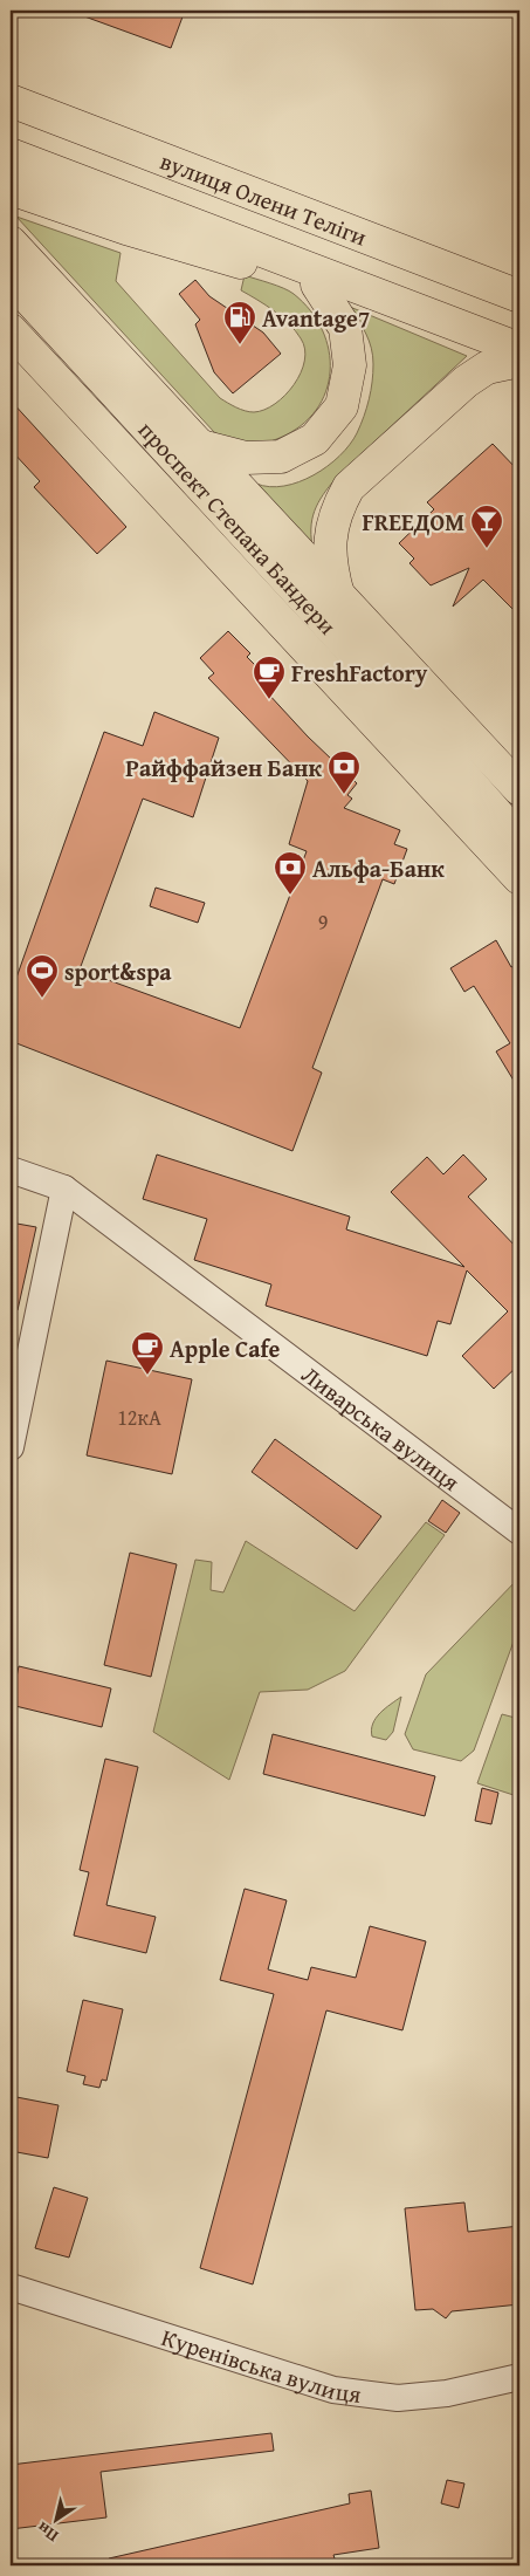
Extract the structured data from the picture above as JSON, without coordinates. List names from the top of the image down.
{
  "streets": {
    "main road": ["вулиця Олени Теліги", "проспект Степана Бандери"],
    "street": ["Ливарська вулиця", "Куренівська вулиця"]
  },
  "places": {
    "fuel station": ["Avantage7"],
    "bar": ["FREEДОМ"],
    "cafe": ["FreshFactory", "Apple Cafe"],
    "bank": ["Райффайзен Банк", "Альфа-Банк"],
    "sports": ["sport&spa"]
  },
  "house_numbers": ["9", "12кА"],
  "north": "bottom left"
}
